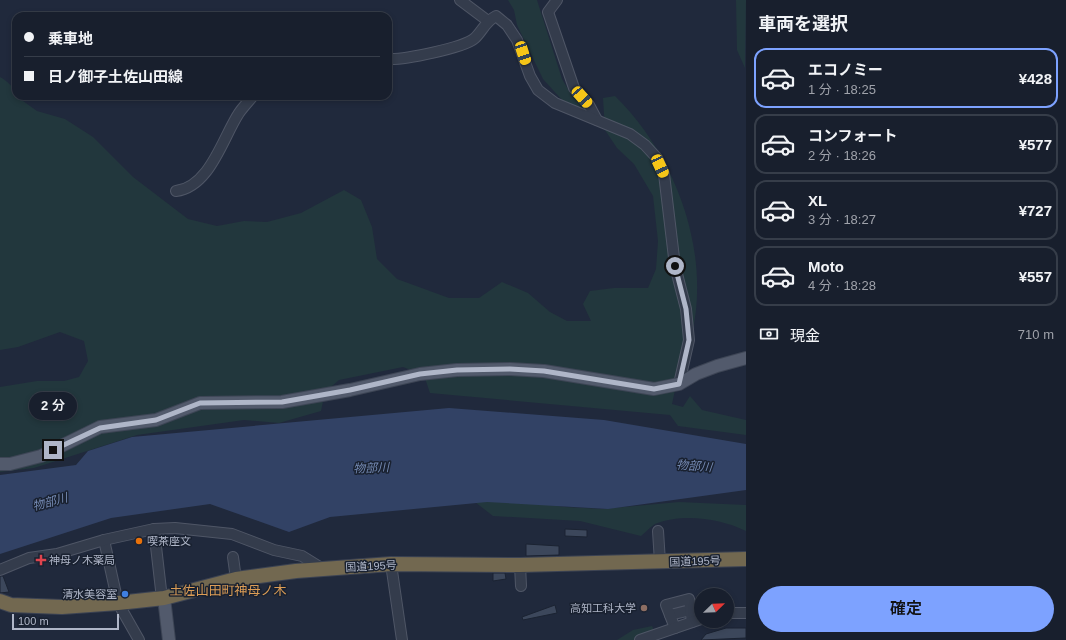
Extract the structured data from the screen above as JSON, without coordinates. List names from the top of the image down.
{
  "streets": {
    "highway": ["国道195号"]
  },
  "districts": ["土佐山田町神母ノ木"],
  "water": ["物部川"],
  "places": {
    "other": ["喫茶座文", "清水美容室", "高知工科大学"],
    "health": ["神母ノ木薬局"]
  },
  "scale_bar": "100 m",
  "north": "top right",
  "page": {
    "heading": "車両を選択",
    "banner": ["乗車地", "日ノ御子土佐山田線"],
    "list": [
      {
        "name": "エコノミー",
        "note": "1 分 · 18:25",
        "value": "¥428"
      },
      {
        "name": "コンフォート",
        "note": "2 分 · 18:26",
        "value": "¥577"
      },
      {
        "name": "XL",
        "note": "3 分 · 18:27",
        "value": "¥727"
      },
      {
        "name": "Moto",
        "note": "4 分 · 18:28",
        "value": "¥557"
      }
    ],
    "pay": ["現金", "710 m"],
    "bubble": "2 分",
    "buttons": "確定",
    "scale": "100 m"
  }
}
